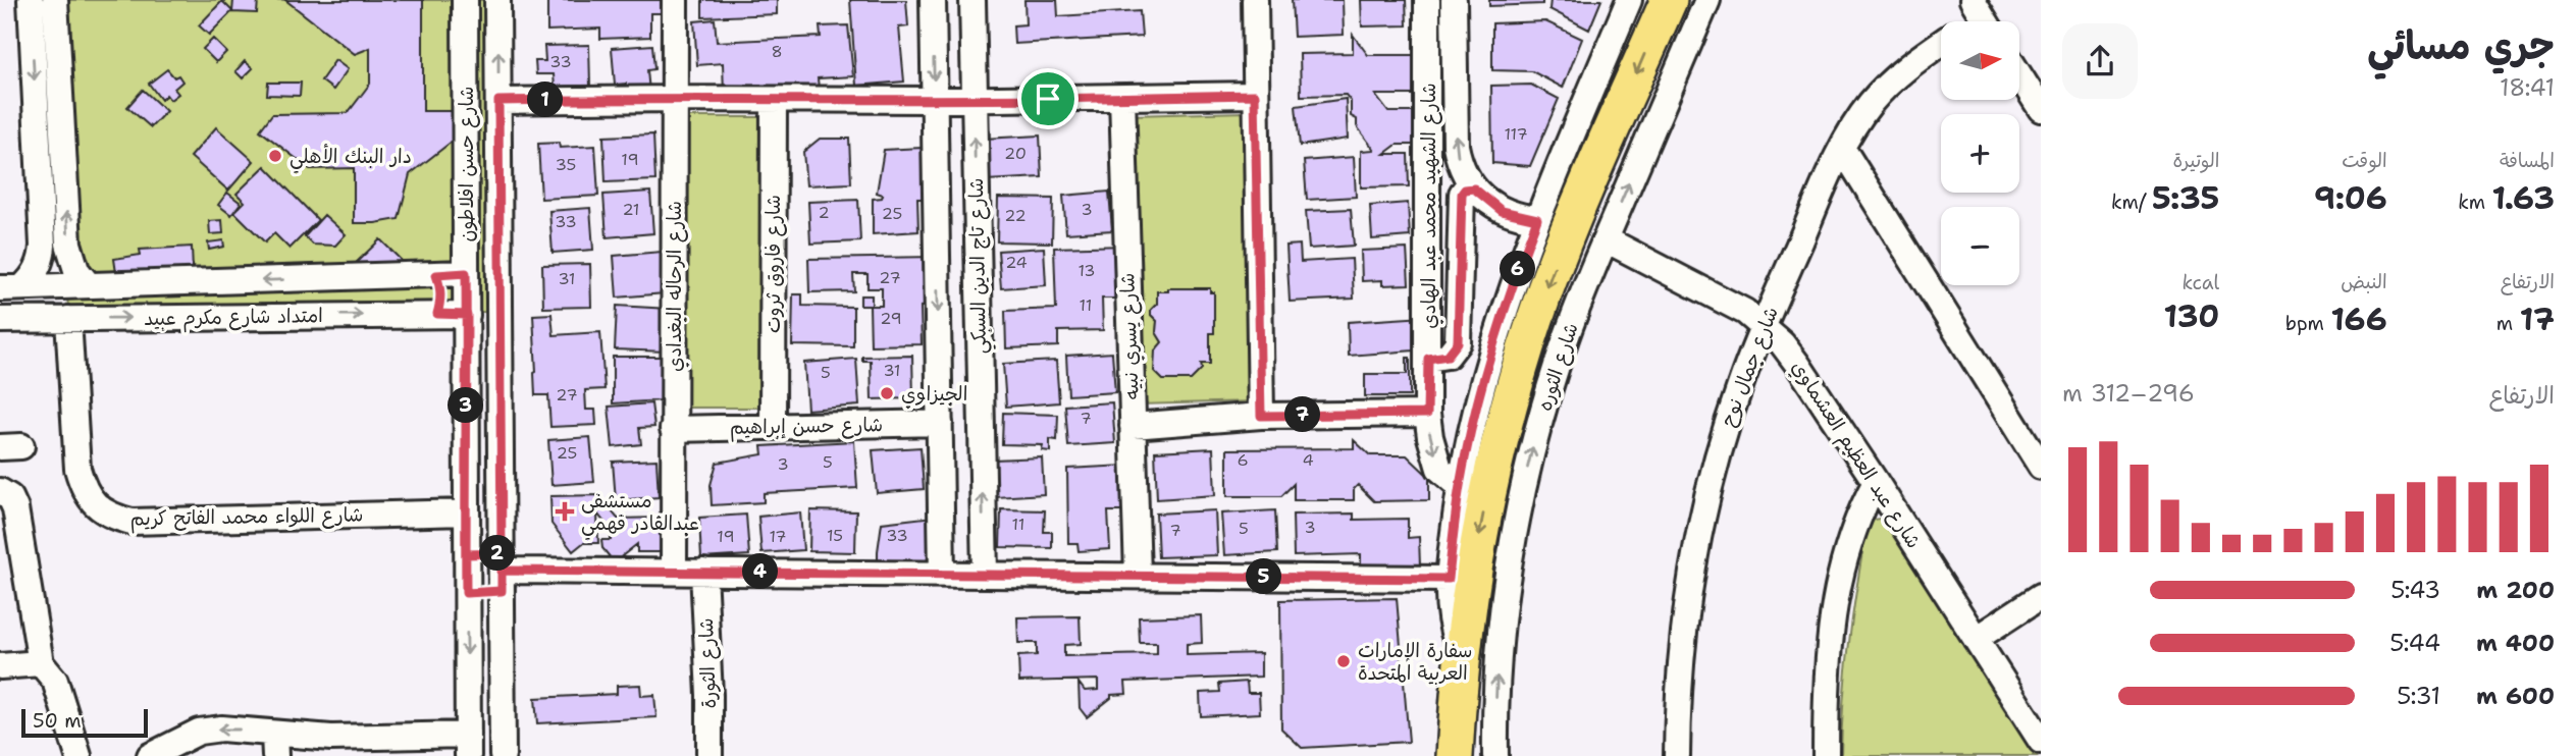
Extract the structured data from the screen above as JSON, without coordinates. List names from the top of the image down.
{
  "streets": {
    "highway": ["شارع الثوره"],
    "street": [
      "شارع حسن افلاطون",
      "شارع الشهيد محمد عبد الهادي",
      "شارع فاروق ثروت",
      "شارع تاج الدين السبكي",
      "شارع الرحاله البغدادي",
      "امتداد شارع مكرم عبيد",
      "شارع يسري نبيه",
      "شارع جمال نوح",
      "شارع حسن إبراهيم",
      "شارع عبد العظيم العشماوي",
      "شارع اللواء محمد الفاتح كريم",
      "شارع الثورة"
    ]
  },
  "crossings": [
    ["شارع حسن افلاطون", "امتداد شارع مكرم عبيد"],
    ["شارع حسن افلاطون", "شارع اللواء محمد الفاتح كريم"],
    ["شارع الشهيد محمد عبد الهادي", "شارع الثوره"],
    ["شارع فاروق ثروت", "شارع حسن إبراهيم"],
    ["شارع تاج الدين السبكي", "شارع حسن إبراهيم"],
    ["شارع الرحاله البغدادي", "شارع حسن إبراهيم"],
    ["امتداد شارع مكرم عبيد", "شارع اللواء محمد الفاتح كريم"],
    ["شارع الثوره", "شارع عبد العظيم العشماوي"],
    ["شارع جمال نوح", "شارع عبد العظيم العشماوي"]
  ],
  "places": {
    "other": ["دار البنك الأهلي", "الجيزاوي", "سفارة الإمارات العربية المتحدة"],
    "health": ["مستشفى عبدالقادر فهمي"]
  },
  "house_numbers": [
    "8",
    "33",
    "117",
    "20",
    "19",
    "35",
    "21",
    "3",
    "2",
    "25",
    "22",
    "33",
    "24",
    "13",
    "27",
    "31",
    "11",
    "29",
    "31",
    "5",
    "27",
    "7",
    "25",
    "6",
    "4",
    "5",
    "3",
    "11",
    "3",
    "5",
    "7",
    "15",
    "33",
    "19",
    "17"
  ],
  "scale_bar": "50 m",
  "north": "right",
  "page": {
    "heading": ["جري مسائي", "18:41"],
    "map_buttons": ["+", "−"],
    "pins": [
      "1",
      "6",
      "3",
      "7",
      "2",
      "4",
      "5"
    ],
    "stats": [
      ["المسافة", "1.63 km"],
      ["الوقت", "9:06"],
      ["الوتيرة", "5:35 /km"],
      ["الارتفاع", "17 m"],
      ["النبض", "166 bpm"],
      ["kcal", "130"]
    ],
    "chart": ["الارتفاع", "296–312 m"],
    "list": [
      {
        "name": "200 m",
        "note": "5:43"
      },
      {
        "name": "400 m",
        "note": "5:44"
      },
      {
        "name": "600 m",
        "note": "5:31"
      }
    ],
    "scale": "50 m"
  }
}
